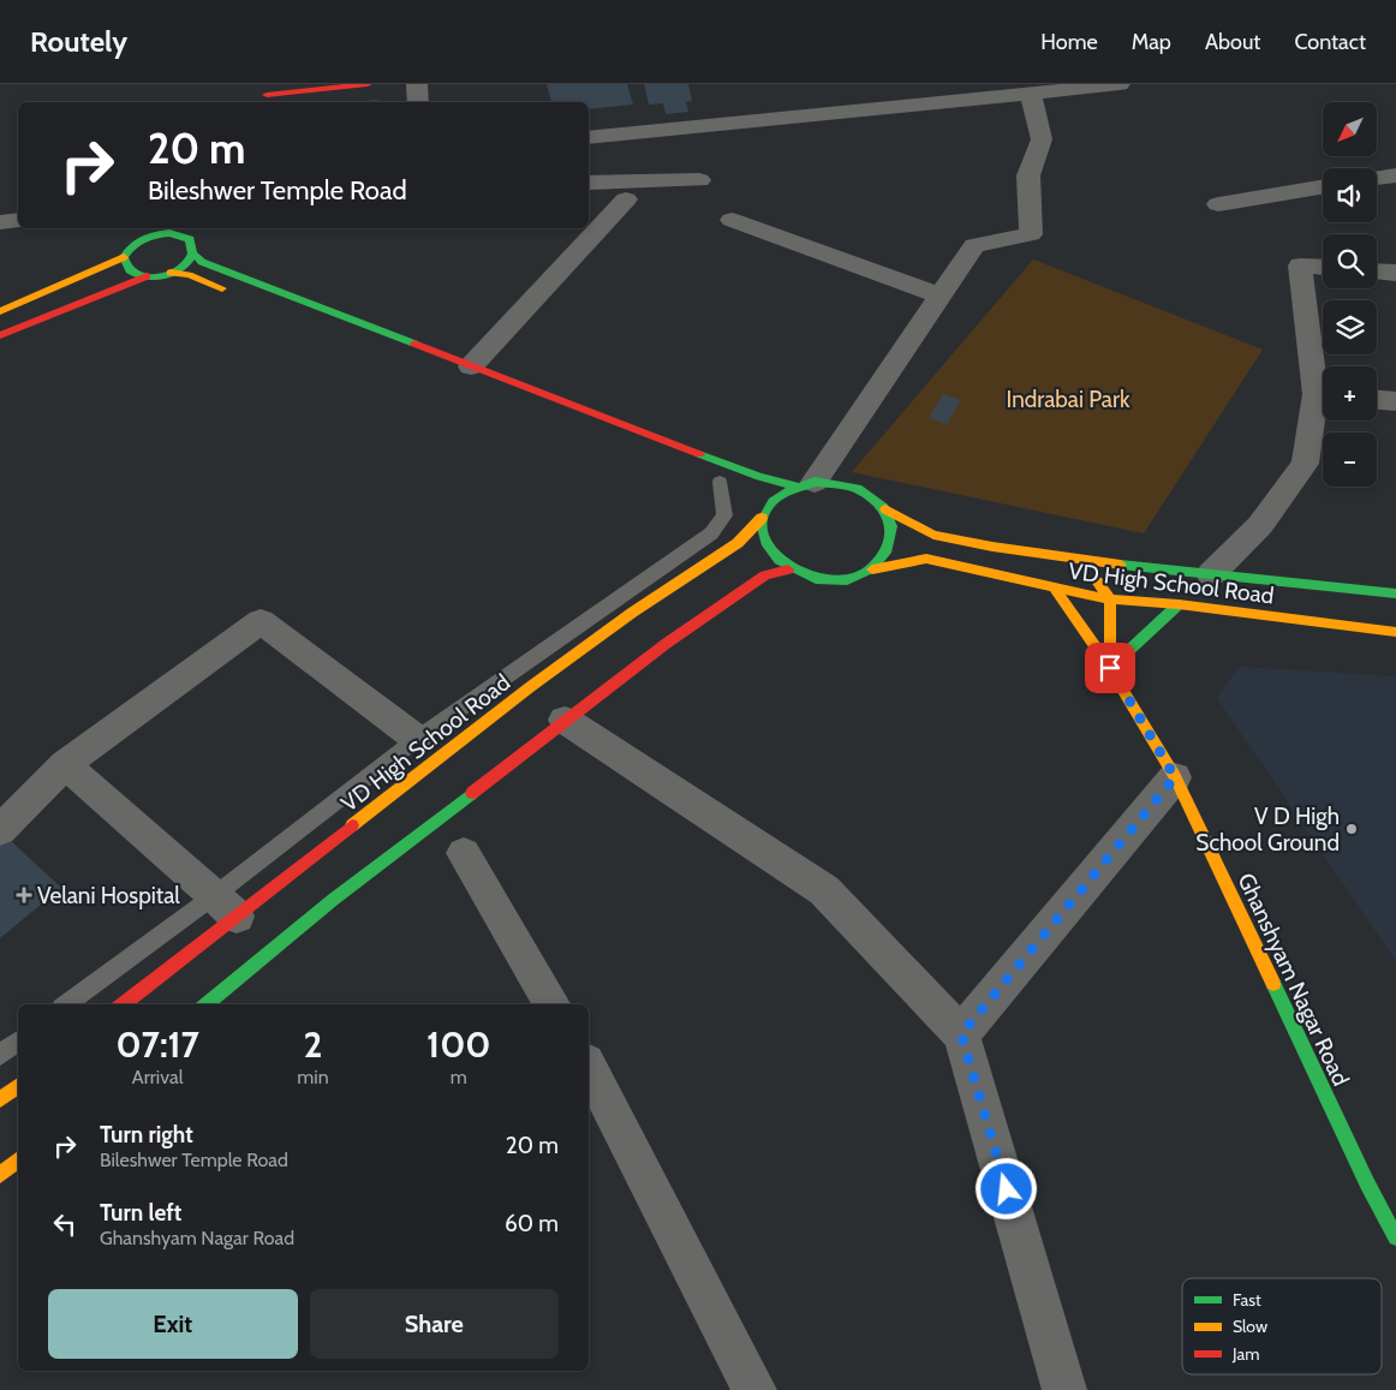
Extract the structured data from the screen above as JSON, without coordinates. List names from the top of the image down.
{
  "streets": {
    "main road": ["VD High School Road", "Ghanshyam Nagar Road"]
  },
  "crossings": [
    ["VD High School Road", "Ghanshyam Nagar Road"]
  ],
  "parks": ["Indrabai Park"],
  "places": {
    "other": ["V D High School Ground"],
    "health": ["Velani Hospital"]
  },
  "legend": ["Fast", "Slow", "Jam"],
  "north": "bottom left",
  "page": {
    "header": "Routely",
    "nav": [
      "Home",
      "Map",
      "About",
      "Contact"
    ],
    "map_buttons": ["+", "−"],
    "turn": ["20 m", "Bileshwer Temple Road"],
    "eta": [
      "07:17",
      "Arrival",
      "2",
      "min",
      "100",
      "m"
    ],
    "list": [
      {
        "name": "Turn right",
        "note": "Bileshwer Temple Road",
        "value": "20 m"
      },
      {
        "name": "Turn left",
        "note": "Ghanshyam Nagar Road",
        "value": "60 m"
      }
    ],
    "buttons": ["Exit", "Share"]
  }
}
